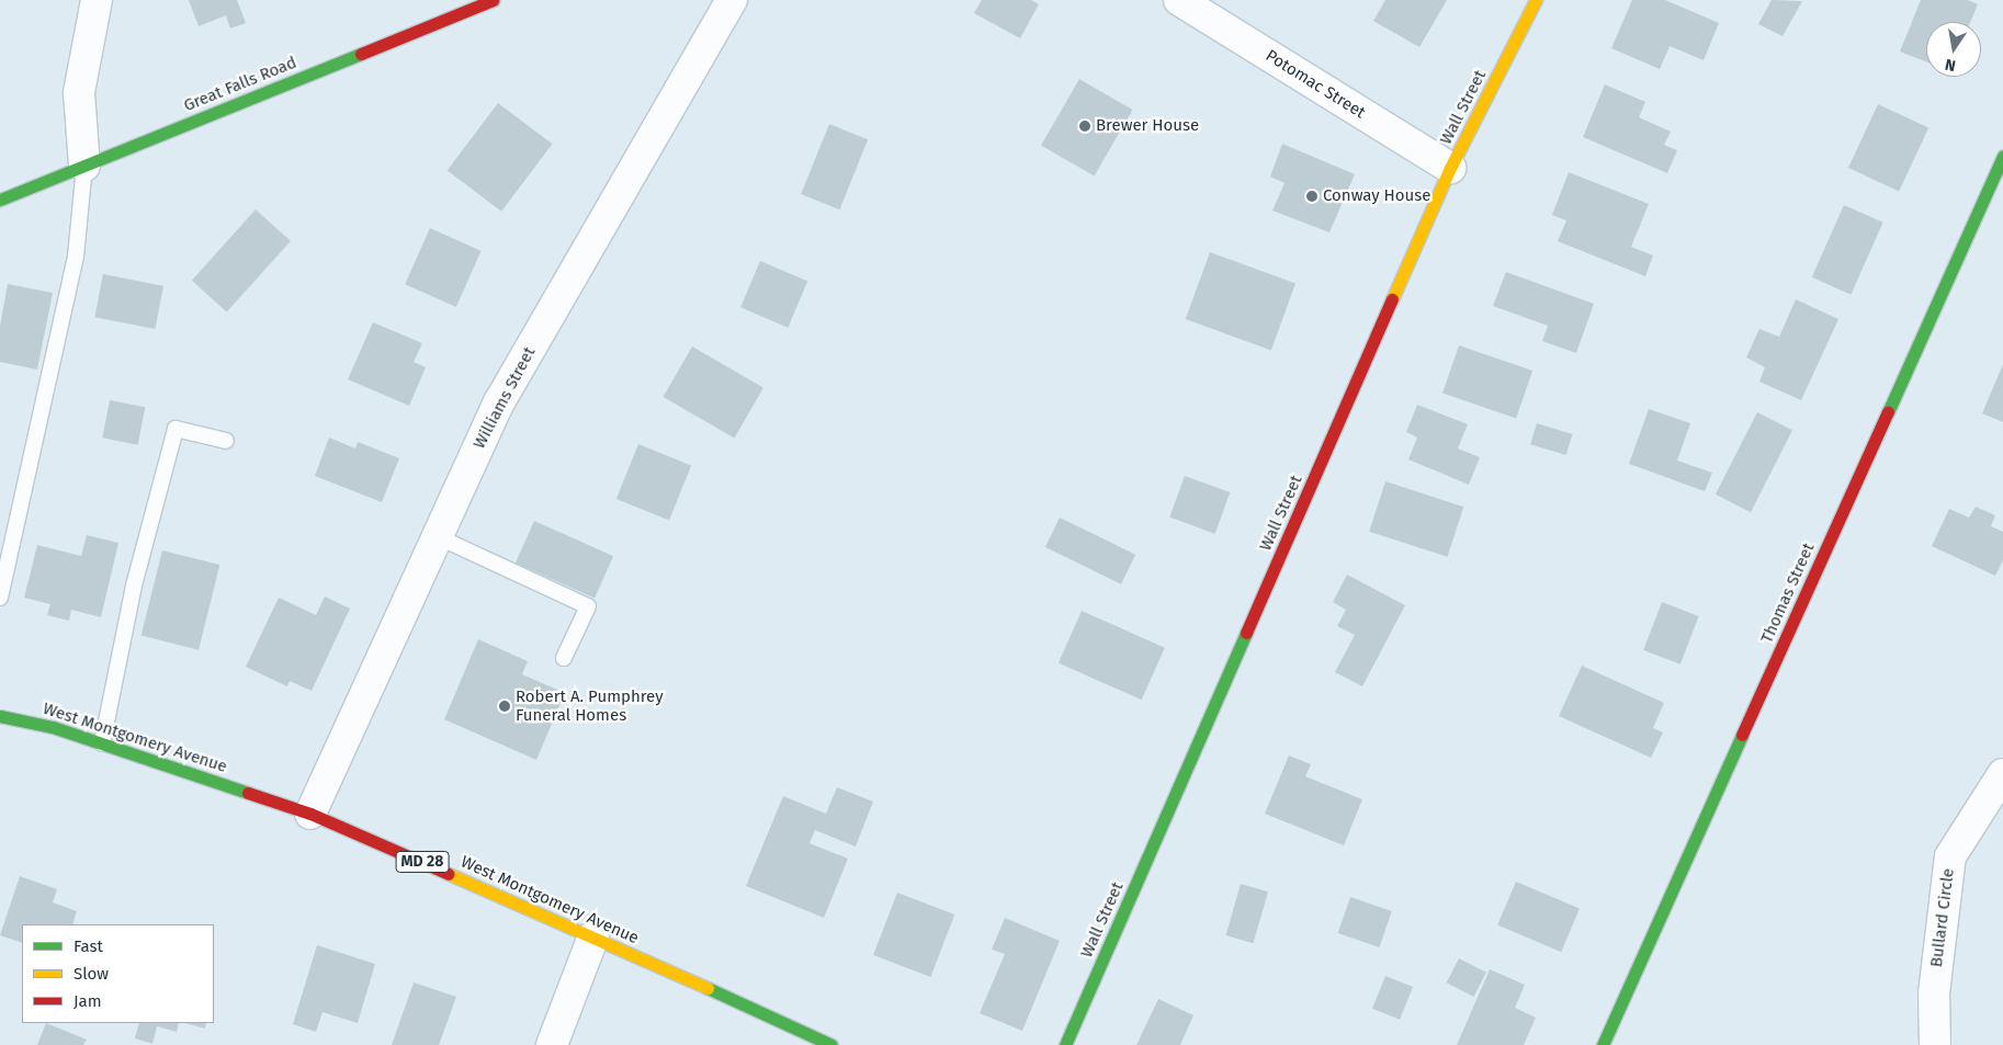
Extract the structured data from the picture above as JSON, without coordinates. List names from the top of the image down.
{
  "streets": {
    "street": [
      "Great Falls Road",
      "Potomac Street",
      "Wall Street",
      "Williams Street",
      "Thomas Street",
      "West Montgomery Avenue",
      "MD 28",
      "Bullard Circle"
    ]
  },
  "crossings": [
    ["Potomac Street", "Wall Street"],
    ["Williams Street", "West Montgomery Avenue"]
  ],
  "places": ["Brewer House", "Conway House", "Robert A. Pumphrey Funeral Homes"],
  "legend": ["Fast", "Slow", "Jam"],
  "north": "bottom"
}
